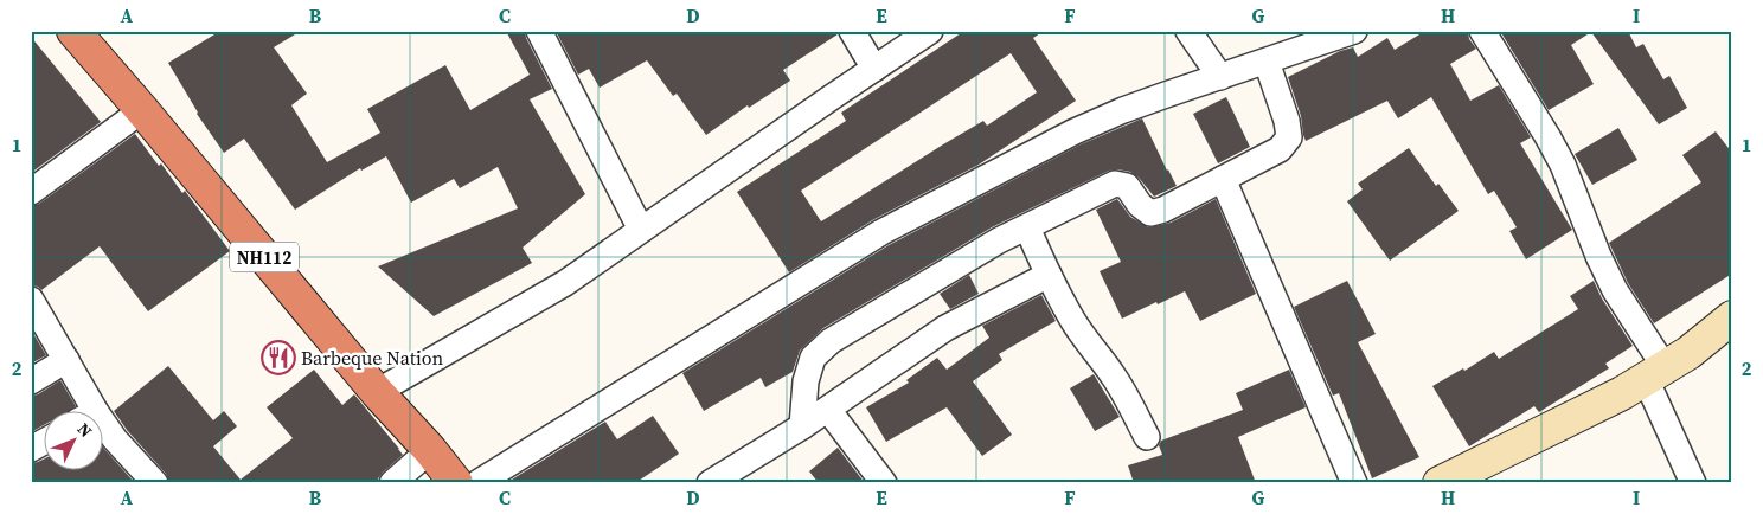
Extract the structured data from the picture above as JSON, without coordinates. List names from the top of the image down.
{
  "streets": {
    "highway": ["NH112"]
  },
  "places": {
    "restaurant": ["Barbeque Nation"]
  },
  "north": "top right",
  "grid": {
    "columns": [
      "A",
      "B",
      "C",
      "D",
      "E",
      "F",
      "G",
      "H",
      "I"
    ],
    "rows": ["1", "2"]
  }
}
